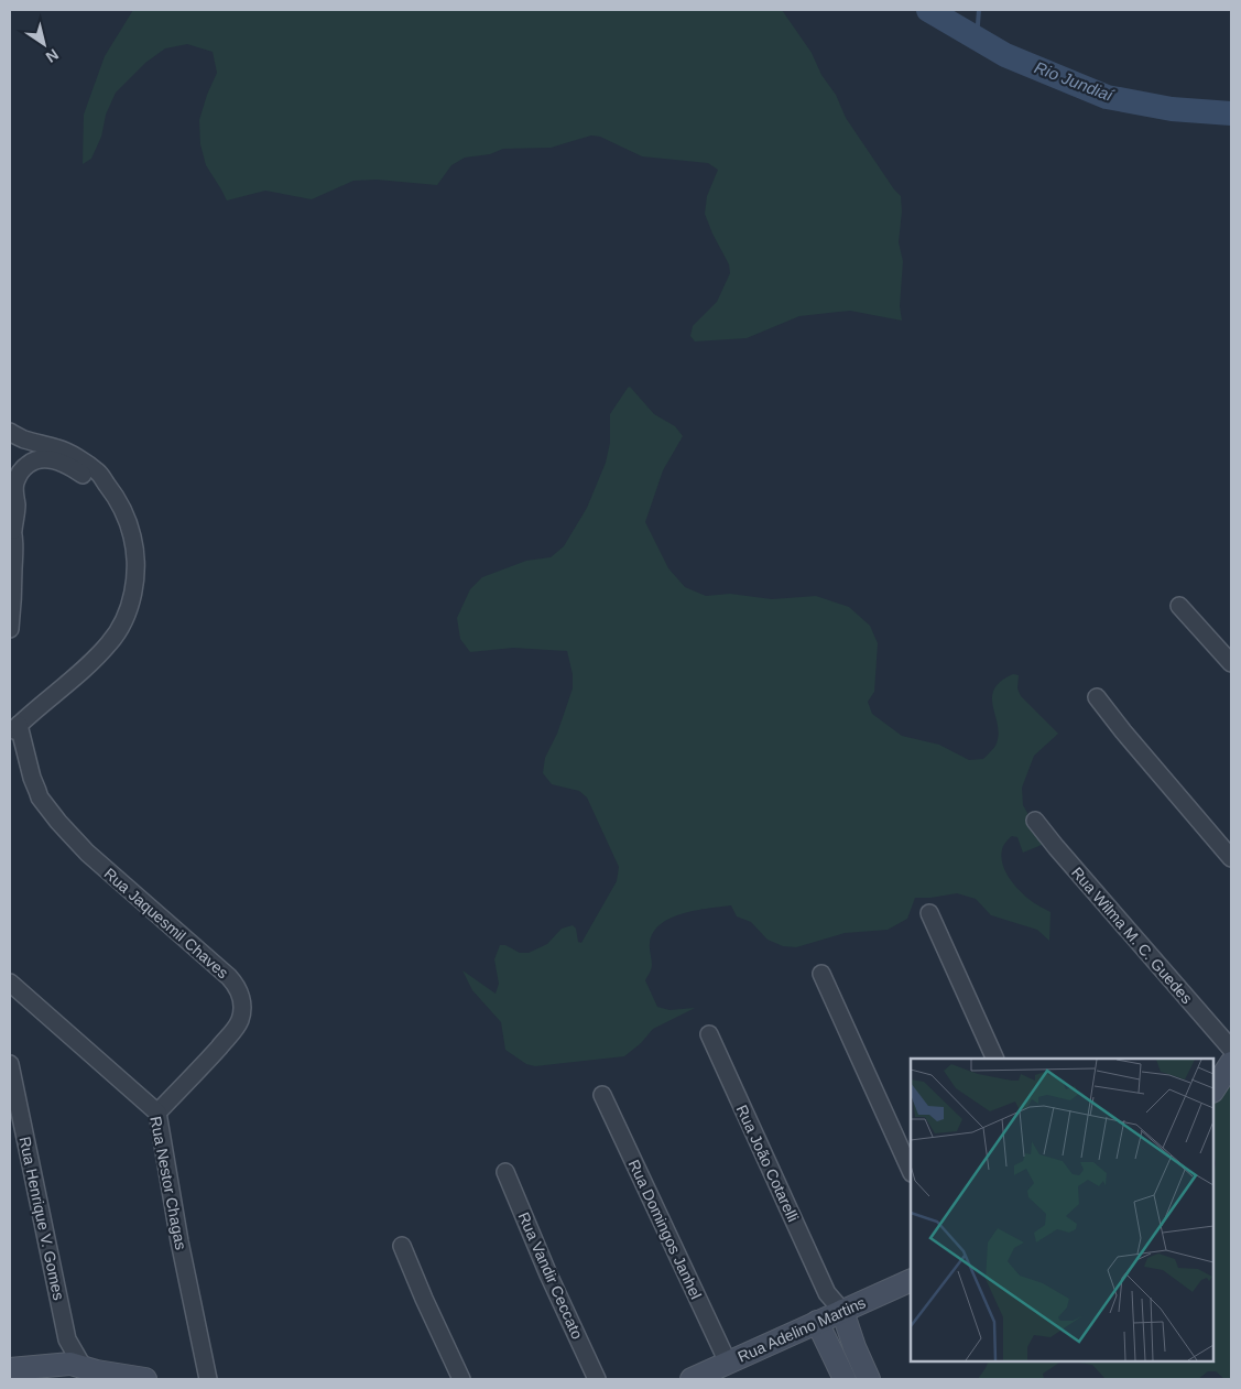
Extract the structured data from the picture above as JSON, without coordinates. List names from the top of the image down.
{
  "streets": {
    "street": [
      "Rua Jaquesmil Chaves",
      "Rua Wilma M. C. Guedes",
      "Rua João Cotarelli",
      "Rua Nestor Chagas",
      "Rua Henrique V. Gomes",
      "Rua Domingos Janhel",
      "Rua Vandir Ceccato",
      "Rua Adelino Martins"
    ]
  },
  "crossings": [
    ["Rua Jaquesmil Chaves", "Rua Nestor Chagas"],
    ["Rua João Cotarelli", "Rua Adelino Martins"],
    ["Rua Domingos Janhel", "Rua Adelino Martins"]
  ],
  "water": ["Rio Jundiaí"],
  "north": "bottom right"
}
